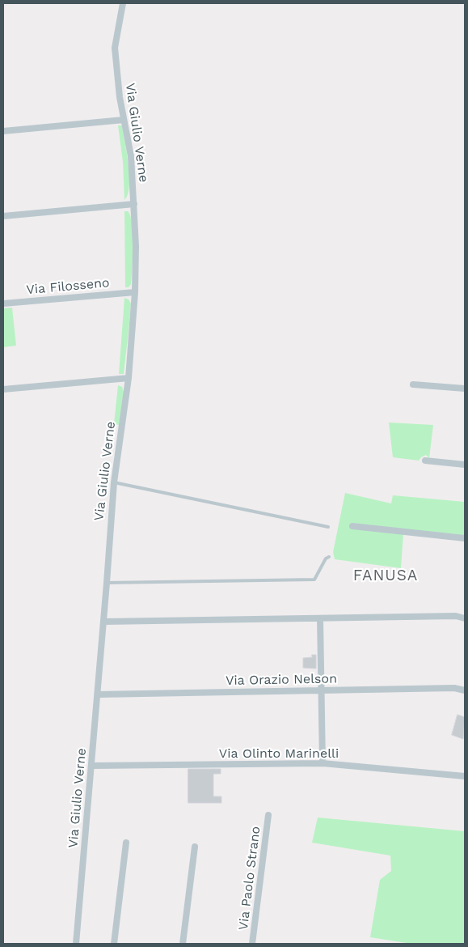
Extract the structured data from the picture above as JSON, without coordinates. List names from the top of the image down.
{
  "streets": {
    "street": [
      "Via Giulio Verne",
      "Via Filosseno",
      "Via Orazio Nelson",
      "Via Olinto Marinelli",
      "Via Paolo Strano"
    ]
  },
  "crossings": [
    ["Via Giulio Verne", "Via Filosseno"],
    ["Via Giulio Verne", "Via Orazio Nelson"],
    ["Via Giulio Verne", "Via Olinto Marinelli"]
  ],
  "districts": ["FANUSA"]
}
